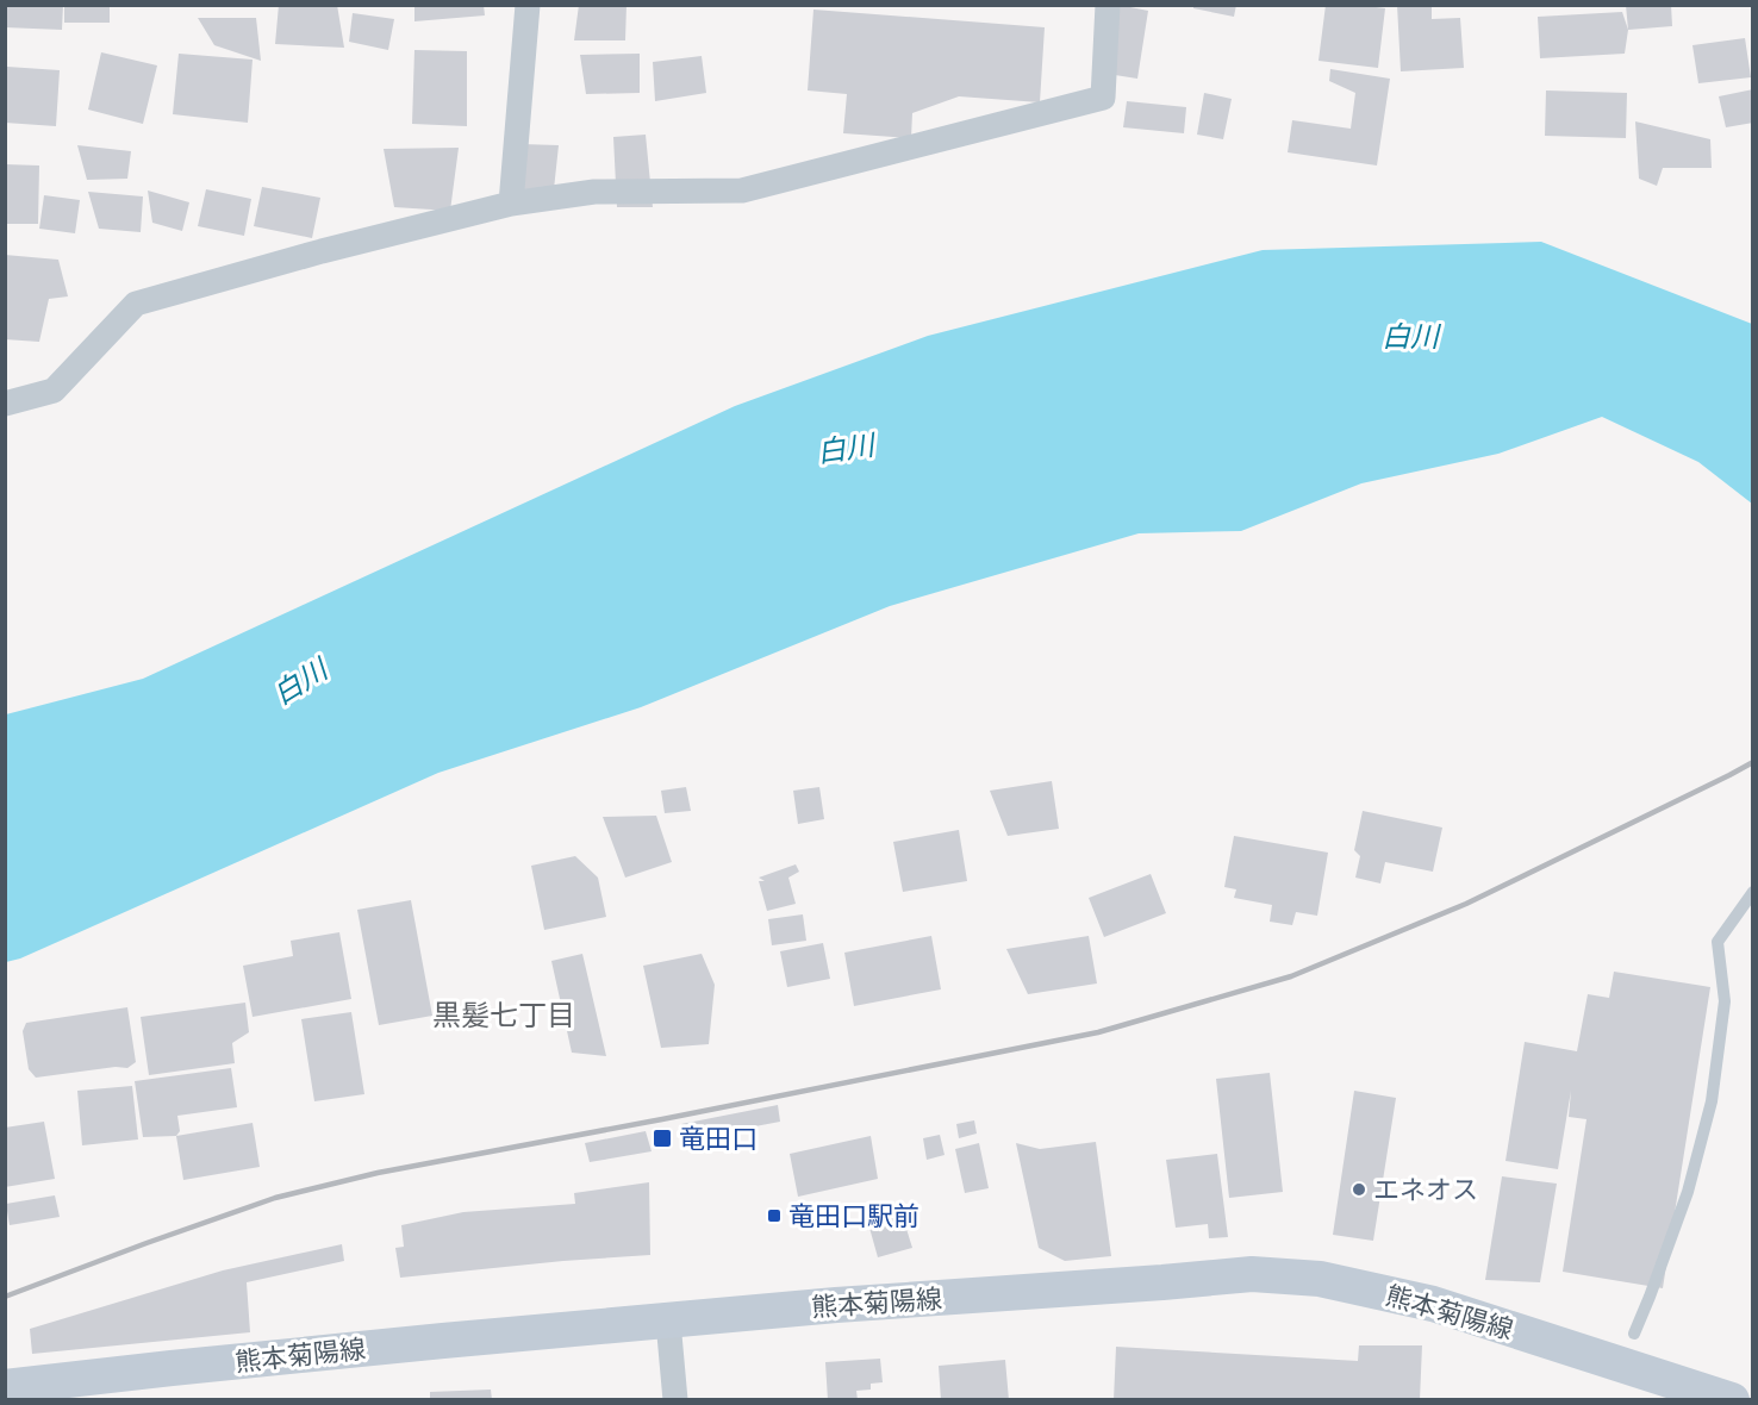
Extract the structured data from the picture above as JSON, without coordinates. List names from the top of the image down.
{
  "streets": {
    "main road": ["熊本菊陽線"]
  },
  "districts": ["黒髪七丁目"],
  "water": ["白川"],
  "places": {
    "transit": ["竜田口", "竜田口駅前"],
    "other": ["エネオス"]
  }
}
